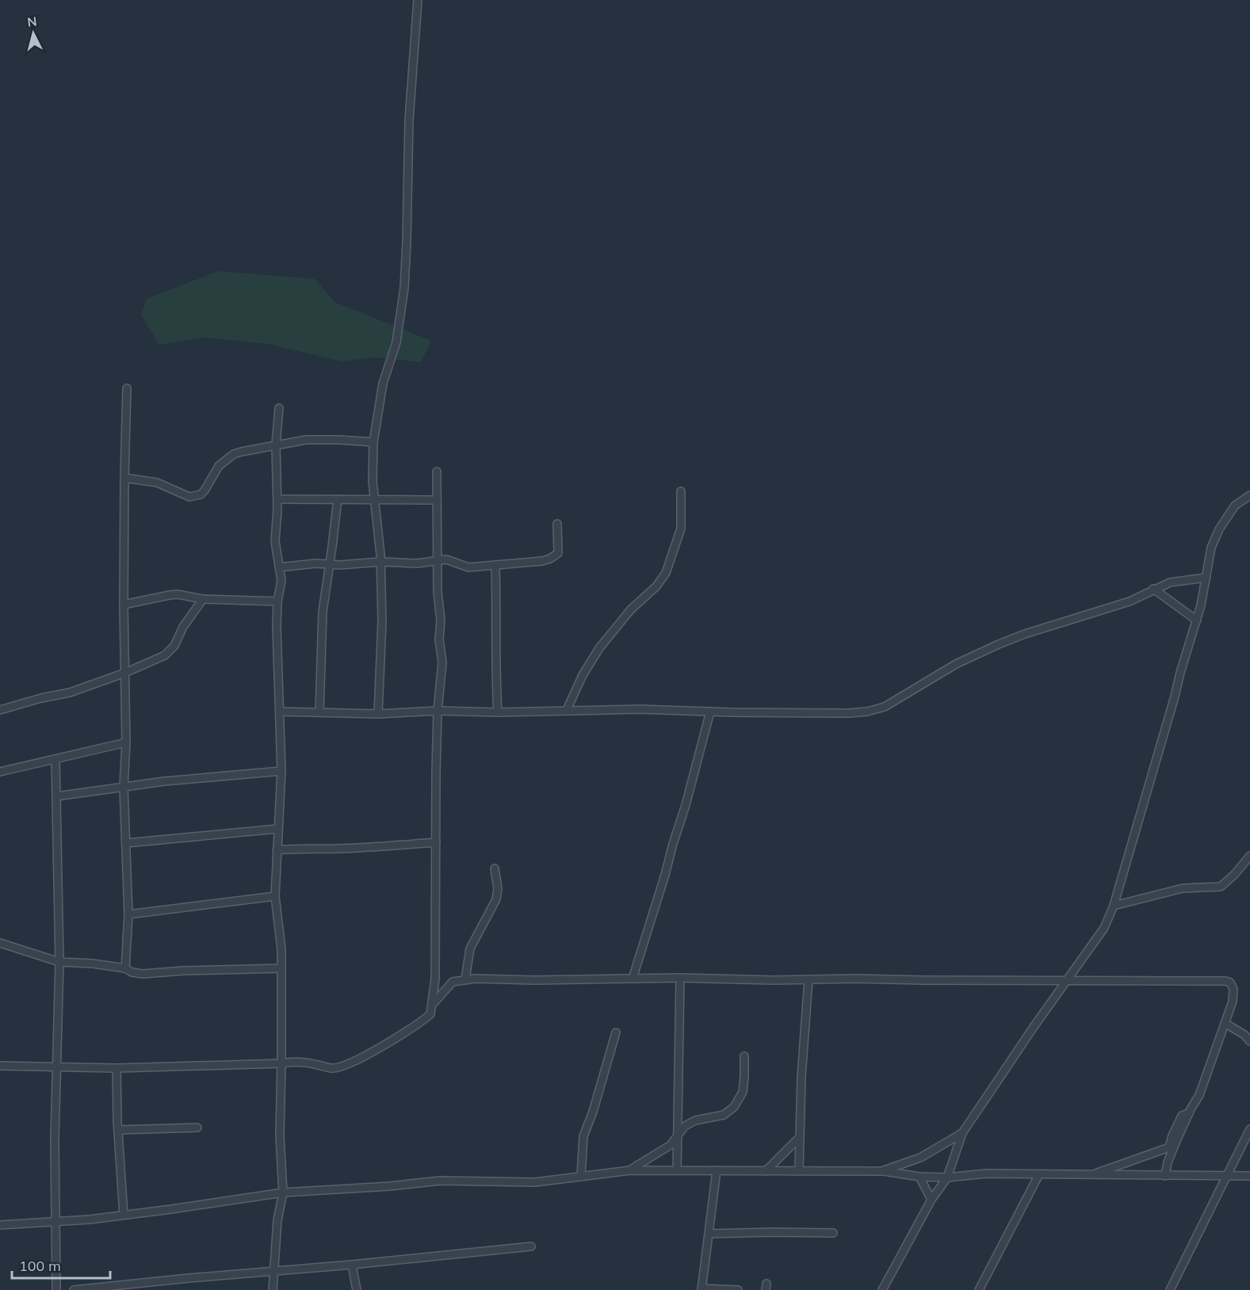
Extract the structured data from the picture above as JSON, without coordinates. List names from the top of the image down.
{
  "scale_bar": "100 m",
  "north": "top"
}
